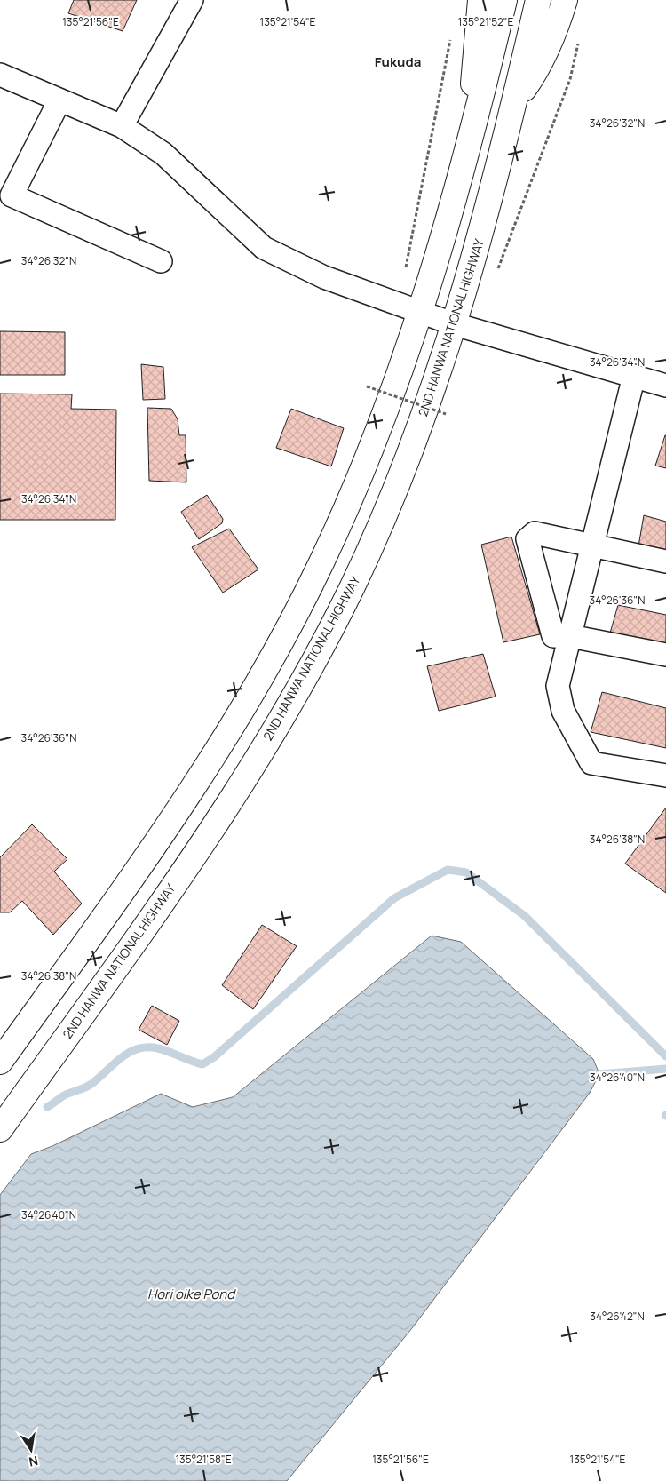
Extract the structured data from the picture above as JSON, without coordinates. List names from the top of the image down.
{
  "streets": {
    "highway": ["2ND HANWA NATIONAL HIGHWAY"]
  },
  "districts": ["Fukuda"],
  "water": ["Hori oike Pond"],
  "north": "bottom",
  "coordinates": [
    "135°21'56\"E",
    "135°21'54\"E",
    "135°21'52\"E",
    "34°26'32\"N",
    "34°26'34\"N",
    "34°26'36\"N",
    "34°26'38\"N",
    "34°26'40\"N",
    "34°26'42\"N",
    "135°21'58\"E"
  ]
}
